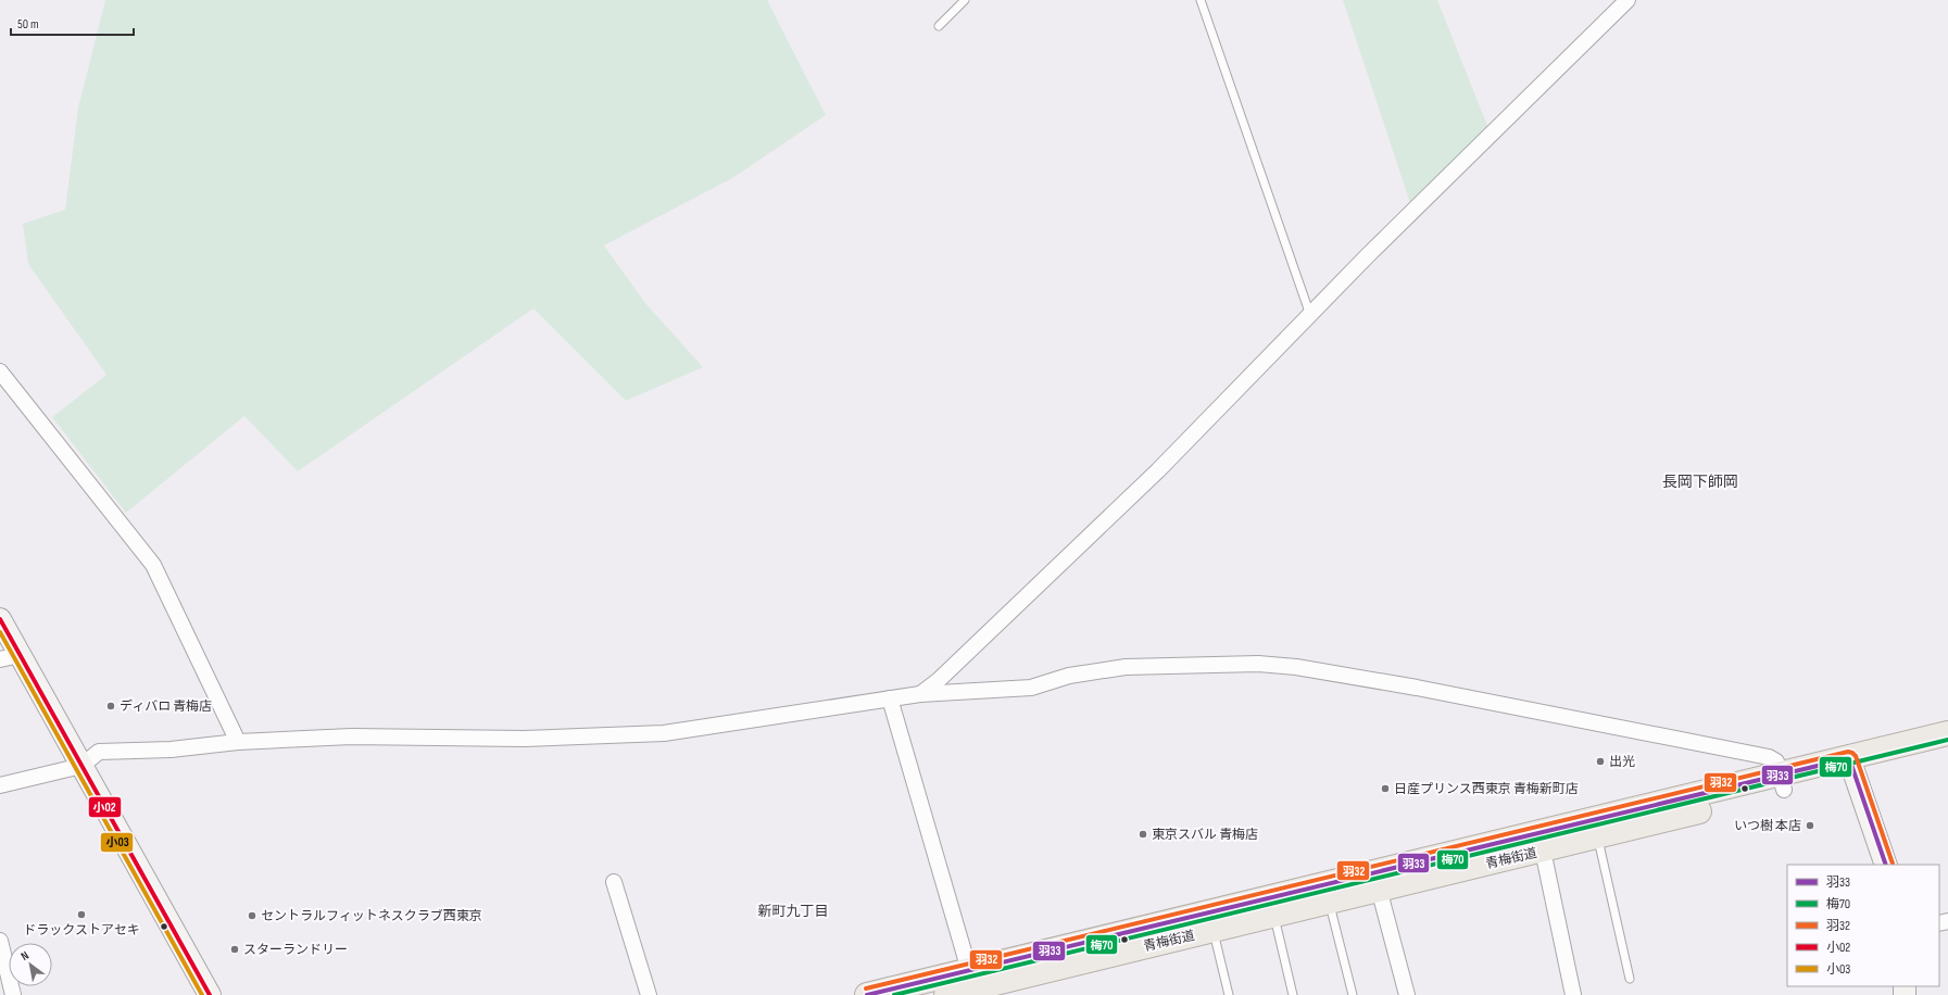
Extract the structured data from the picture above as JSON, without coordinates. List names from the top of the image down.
{
  "streets": {
    "main road": ["青梅街道"]
  },
  "districts": ["長岡下師岡", "新町九丁目"],
  "places": [
    "ディバロ 青梅店",
    "出光",
    "日産プリンス西東京 青梅新町店",
    "いつ樹 本店",
    "東京スバル 青梅店",
    "ドラックストアセキ",
    "セントラルフィットネスクラブ西東京",
    "スターランドリー"
  ],
  "lines": [
    "transit line 小02",
    "transit line 小03",
    "transit line 梅70",
    "transit line 羽32",
    "transit line 羽33"
  ],
  "legend": [
    "羽33",
    "梅70",
    "羽32",
    "小02",
    "小03"
  ],
  "scale_bar": "50 m",
  "north": "top left"
}
